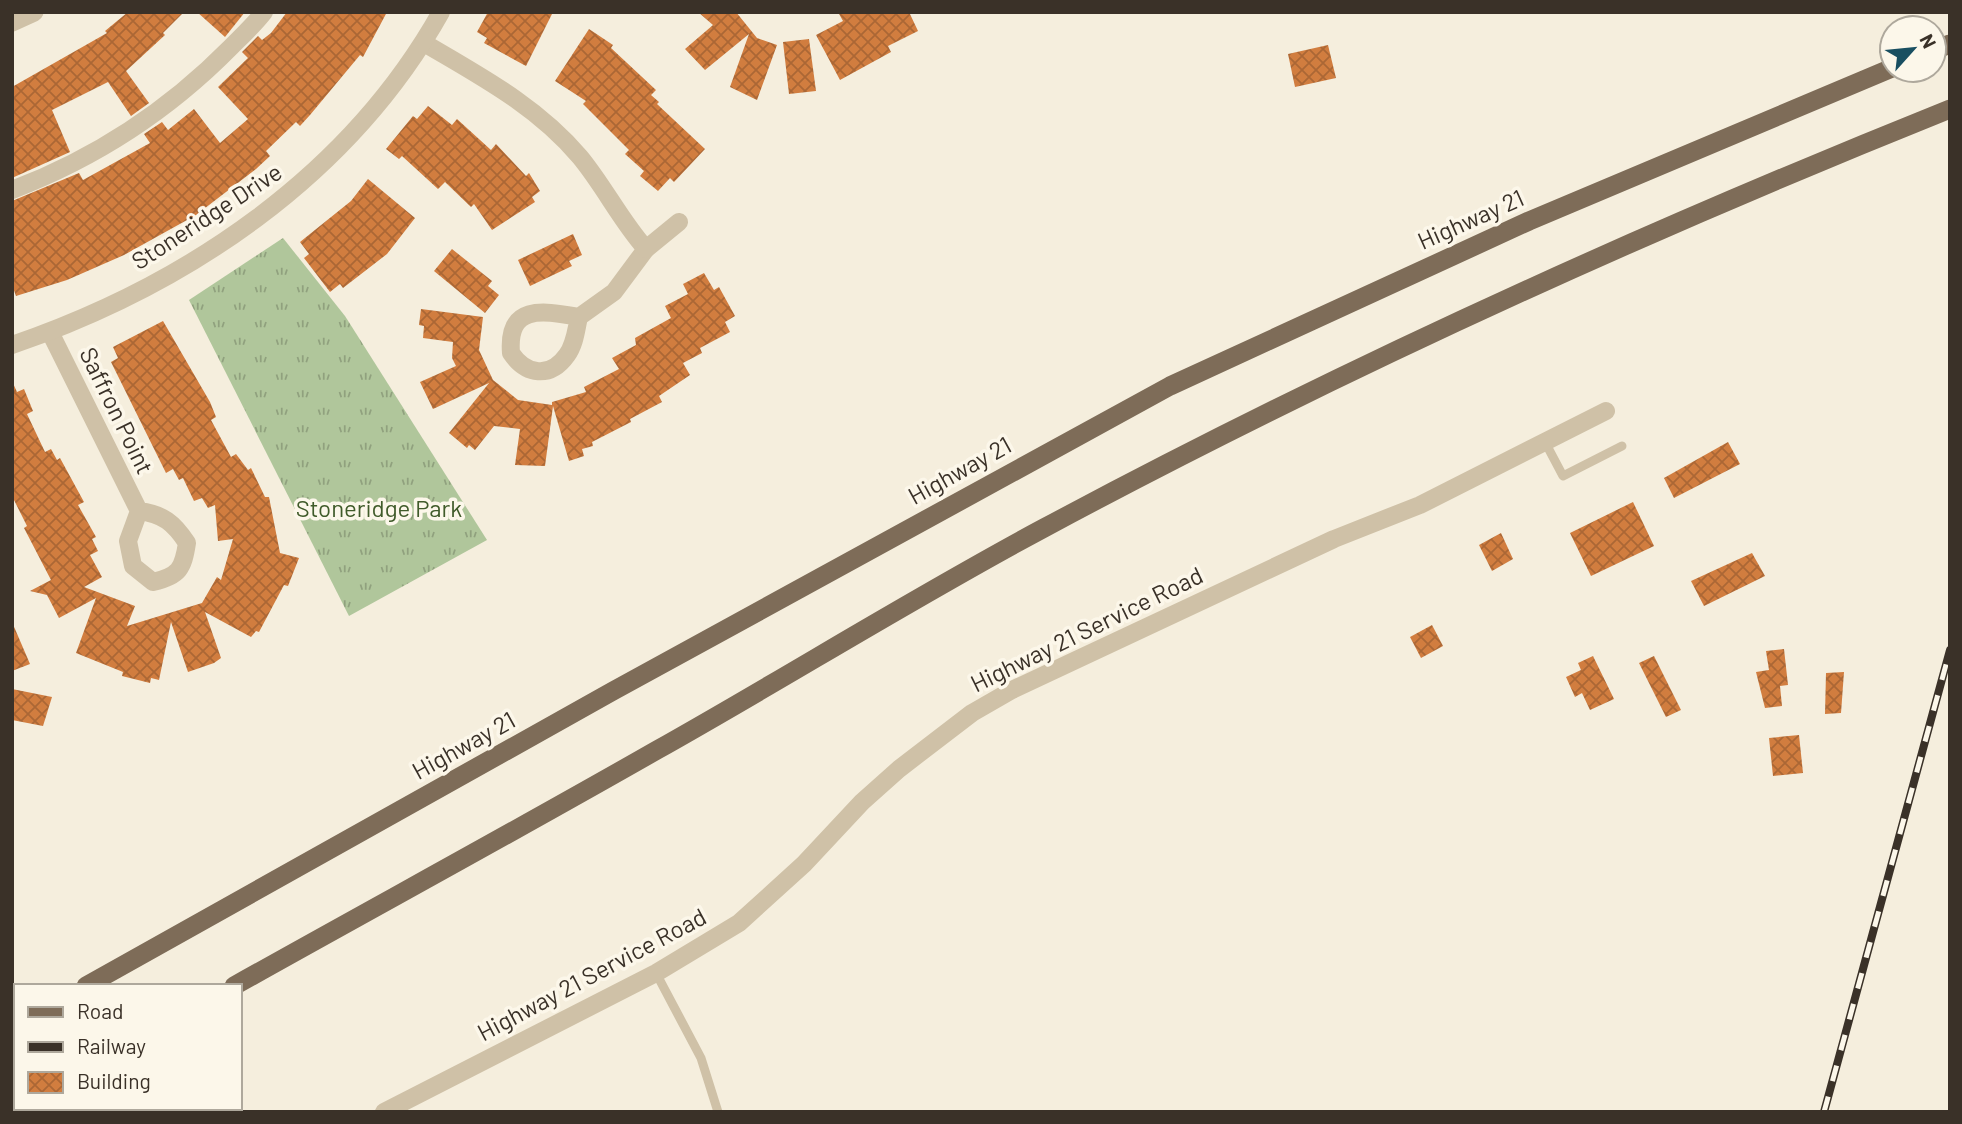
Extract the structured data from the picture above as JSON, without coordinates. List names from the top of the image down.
{
  "streets": {
    "main road": ["Highway 21"],
    "street": ["Stoneridge Drive", "Saffron Point", "Highway 21 Service Road"]
  },
  "crossings": [
    ["Stoneridge Drive", "Saffron Point"]
  ],
  "parks": ["Stoneridge Park"],
  "legend": ["Road", "Railway", "Building"],
  "north": "top right"
}
